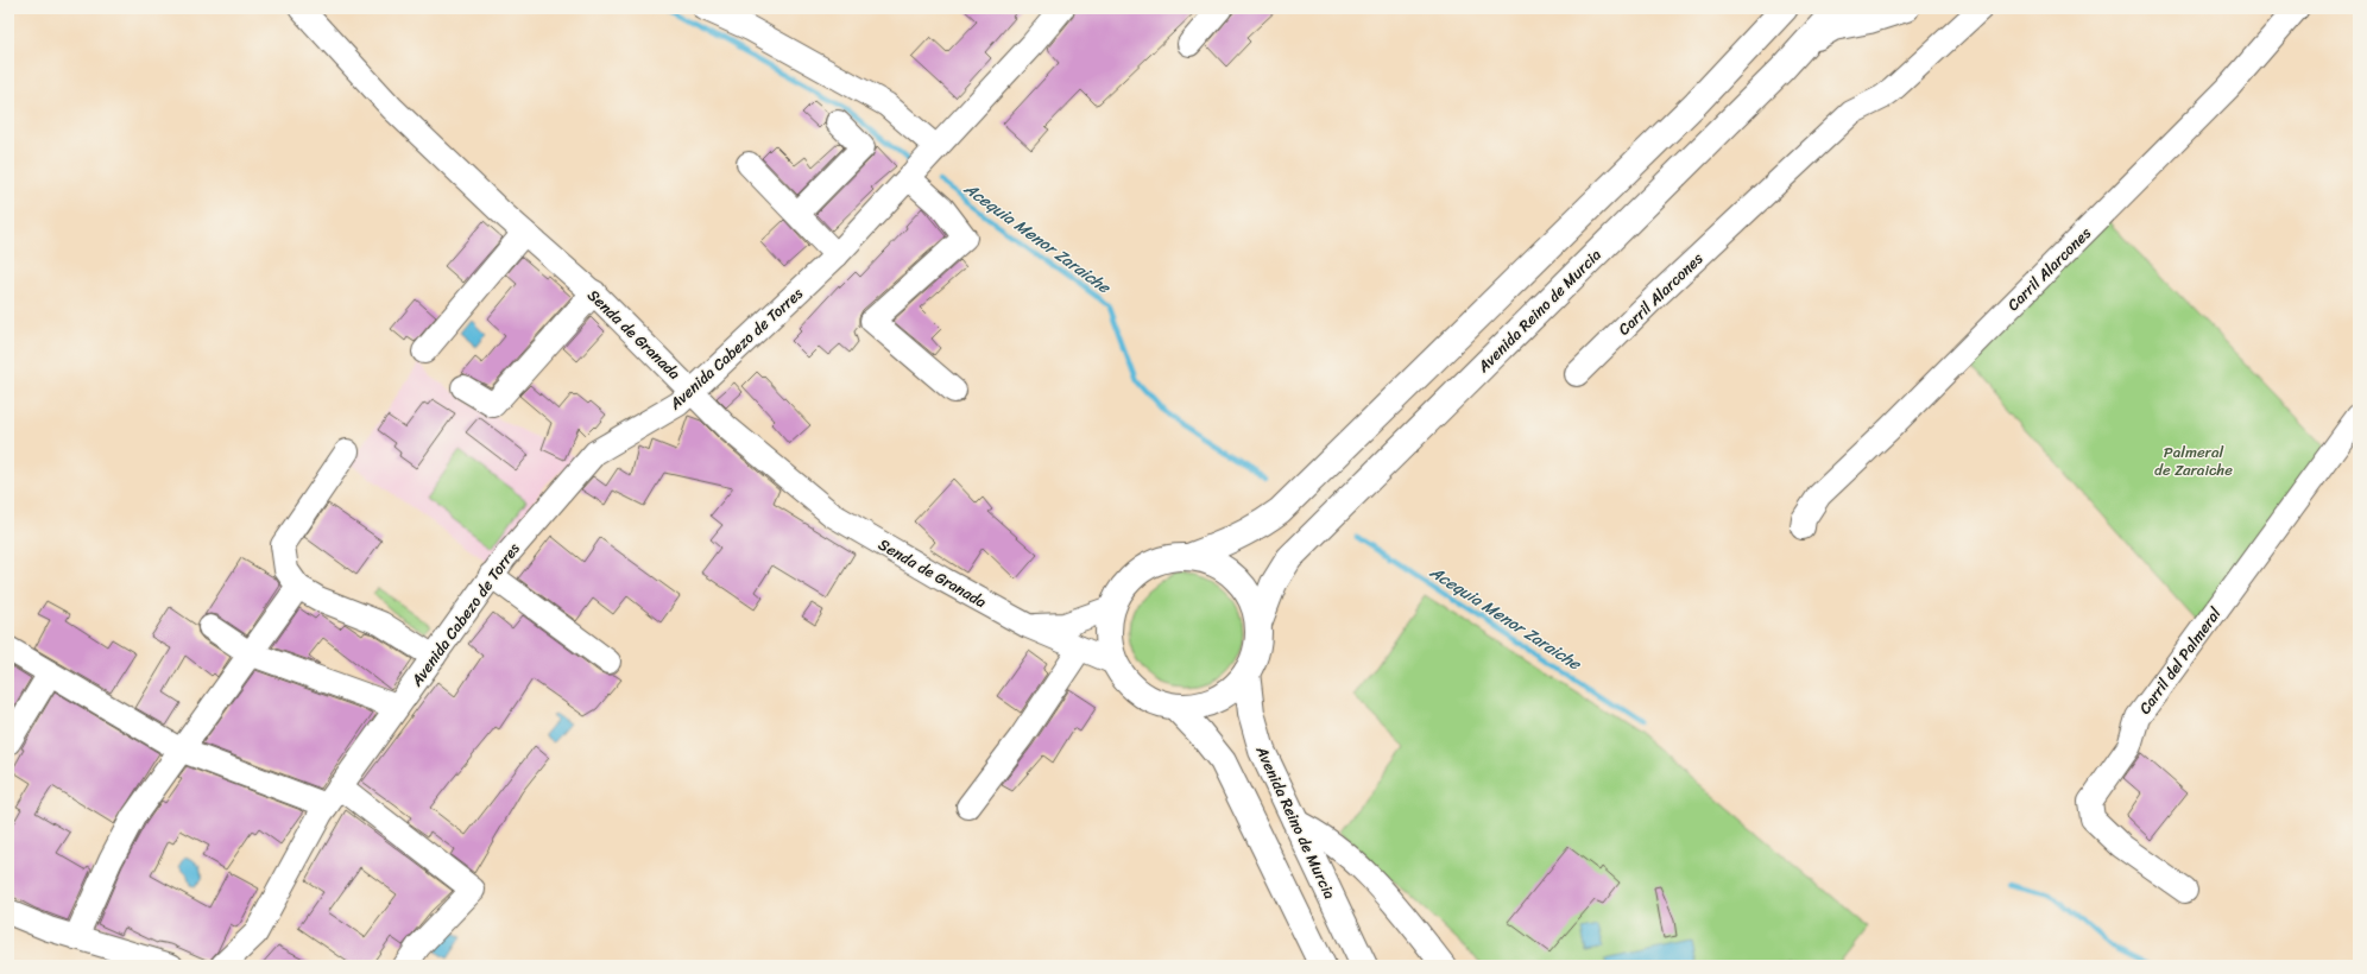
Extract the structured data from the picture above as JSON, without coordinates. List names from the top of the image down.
{
  "streets": {
    "main road": ["Avenida Reino de Murcia"],
    "street": [
      "Carril Alarcones",
      "Senda de Granada",
      "Avenida Cabezo de Torres",
      "Carril del Palmeral"
    ]
  },
  "crossings": [
    ["Avenida Reino de Murcia", "Senda de Granada"],
    ["Senda de Granada", "Avenida Cabezo de Torres"]
  ],
  "water": ["Acequia Menor Zaraiche"],
  "parks": ["Palmeral de Zaraiche"]
}
